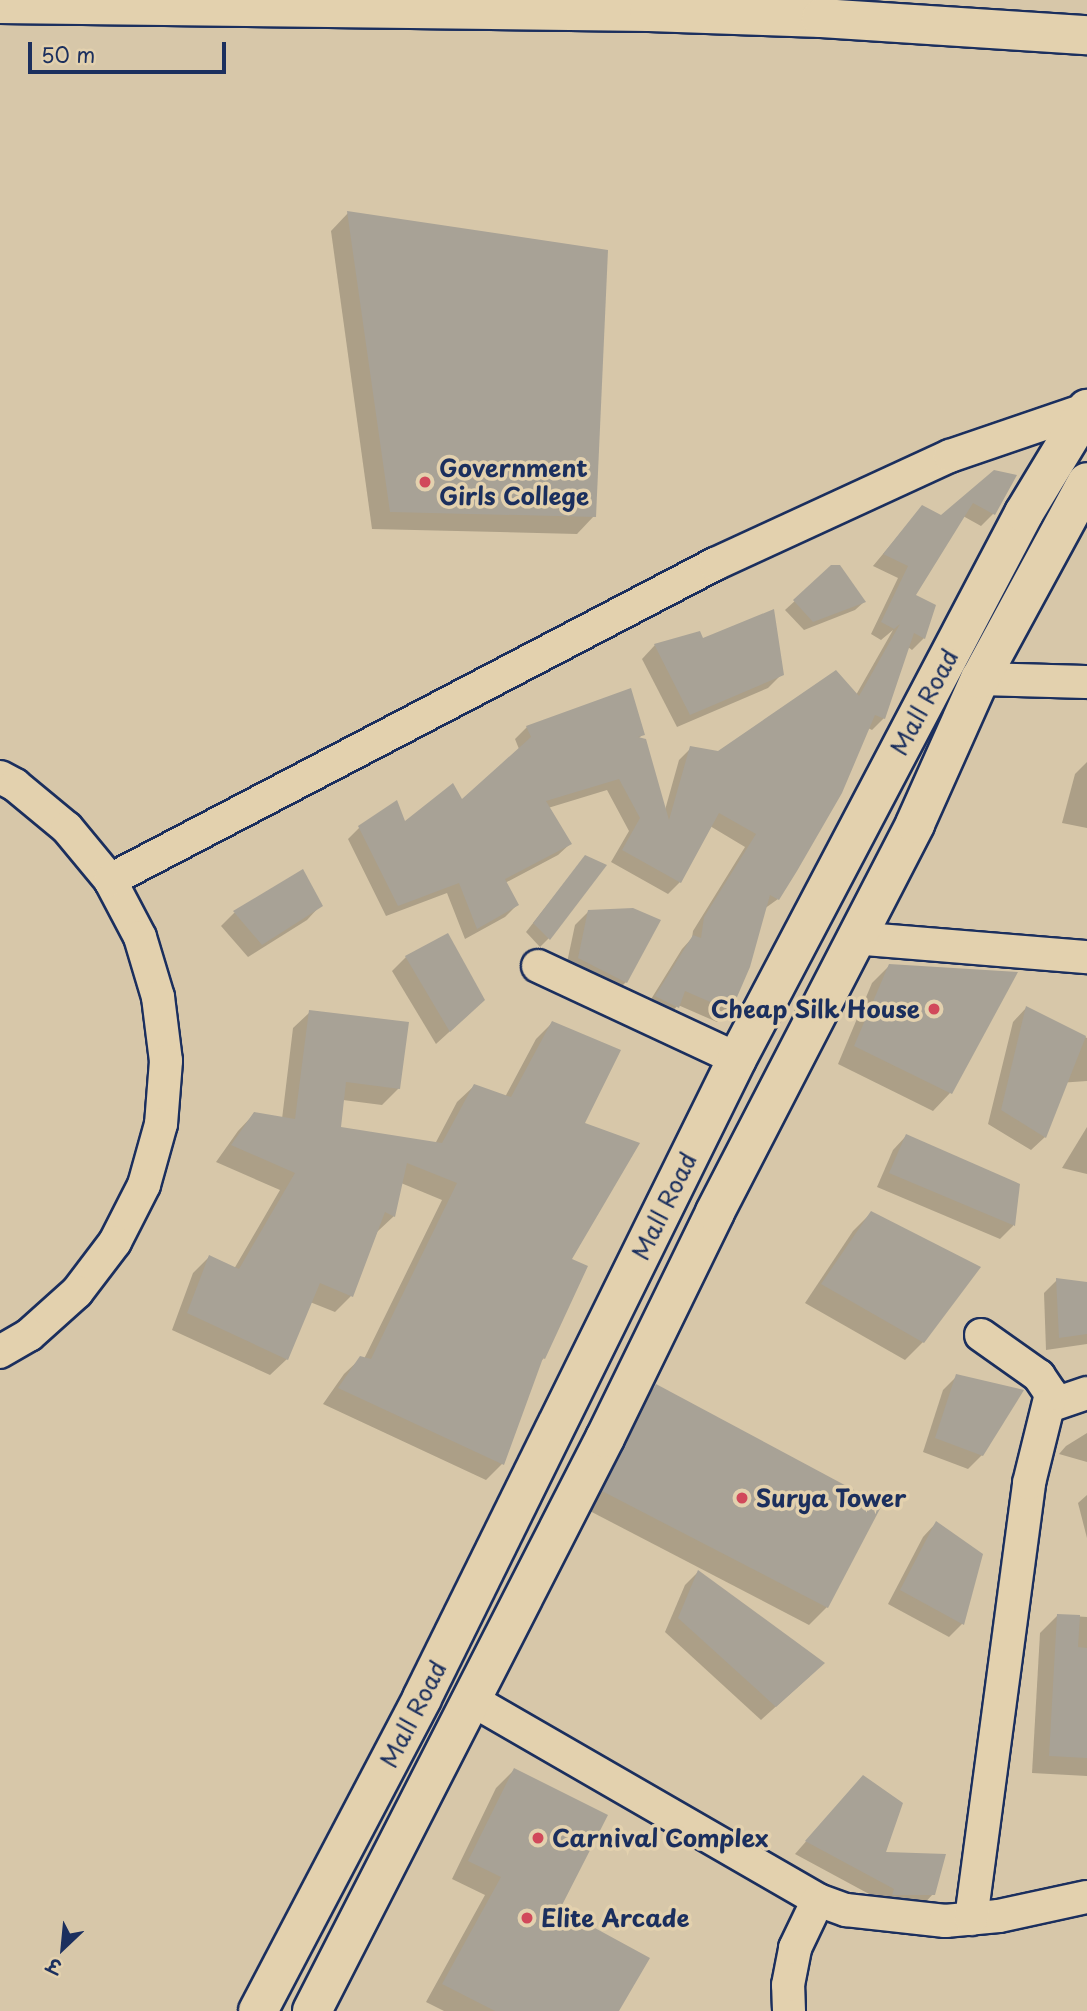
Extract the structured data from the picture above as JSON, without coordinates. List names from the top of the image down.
{
  "streets": {
    "main road": ["Mall Road"]
  },
  "places": [
    "Government Girls College",
    "Cheap Silk House",
    "Surya Tower",
    "Carnival Complex",
    "Elite Arcade"
  ],
  "scale_bar": "50 m",
  "north": "bottom left"
}
